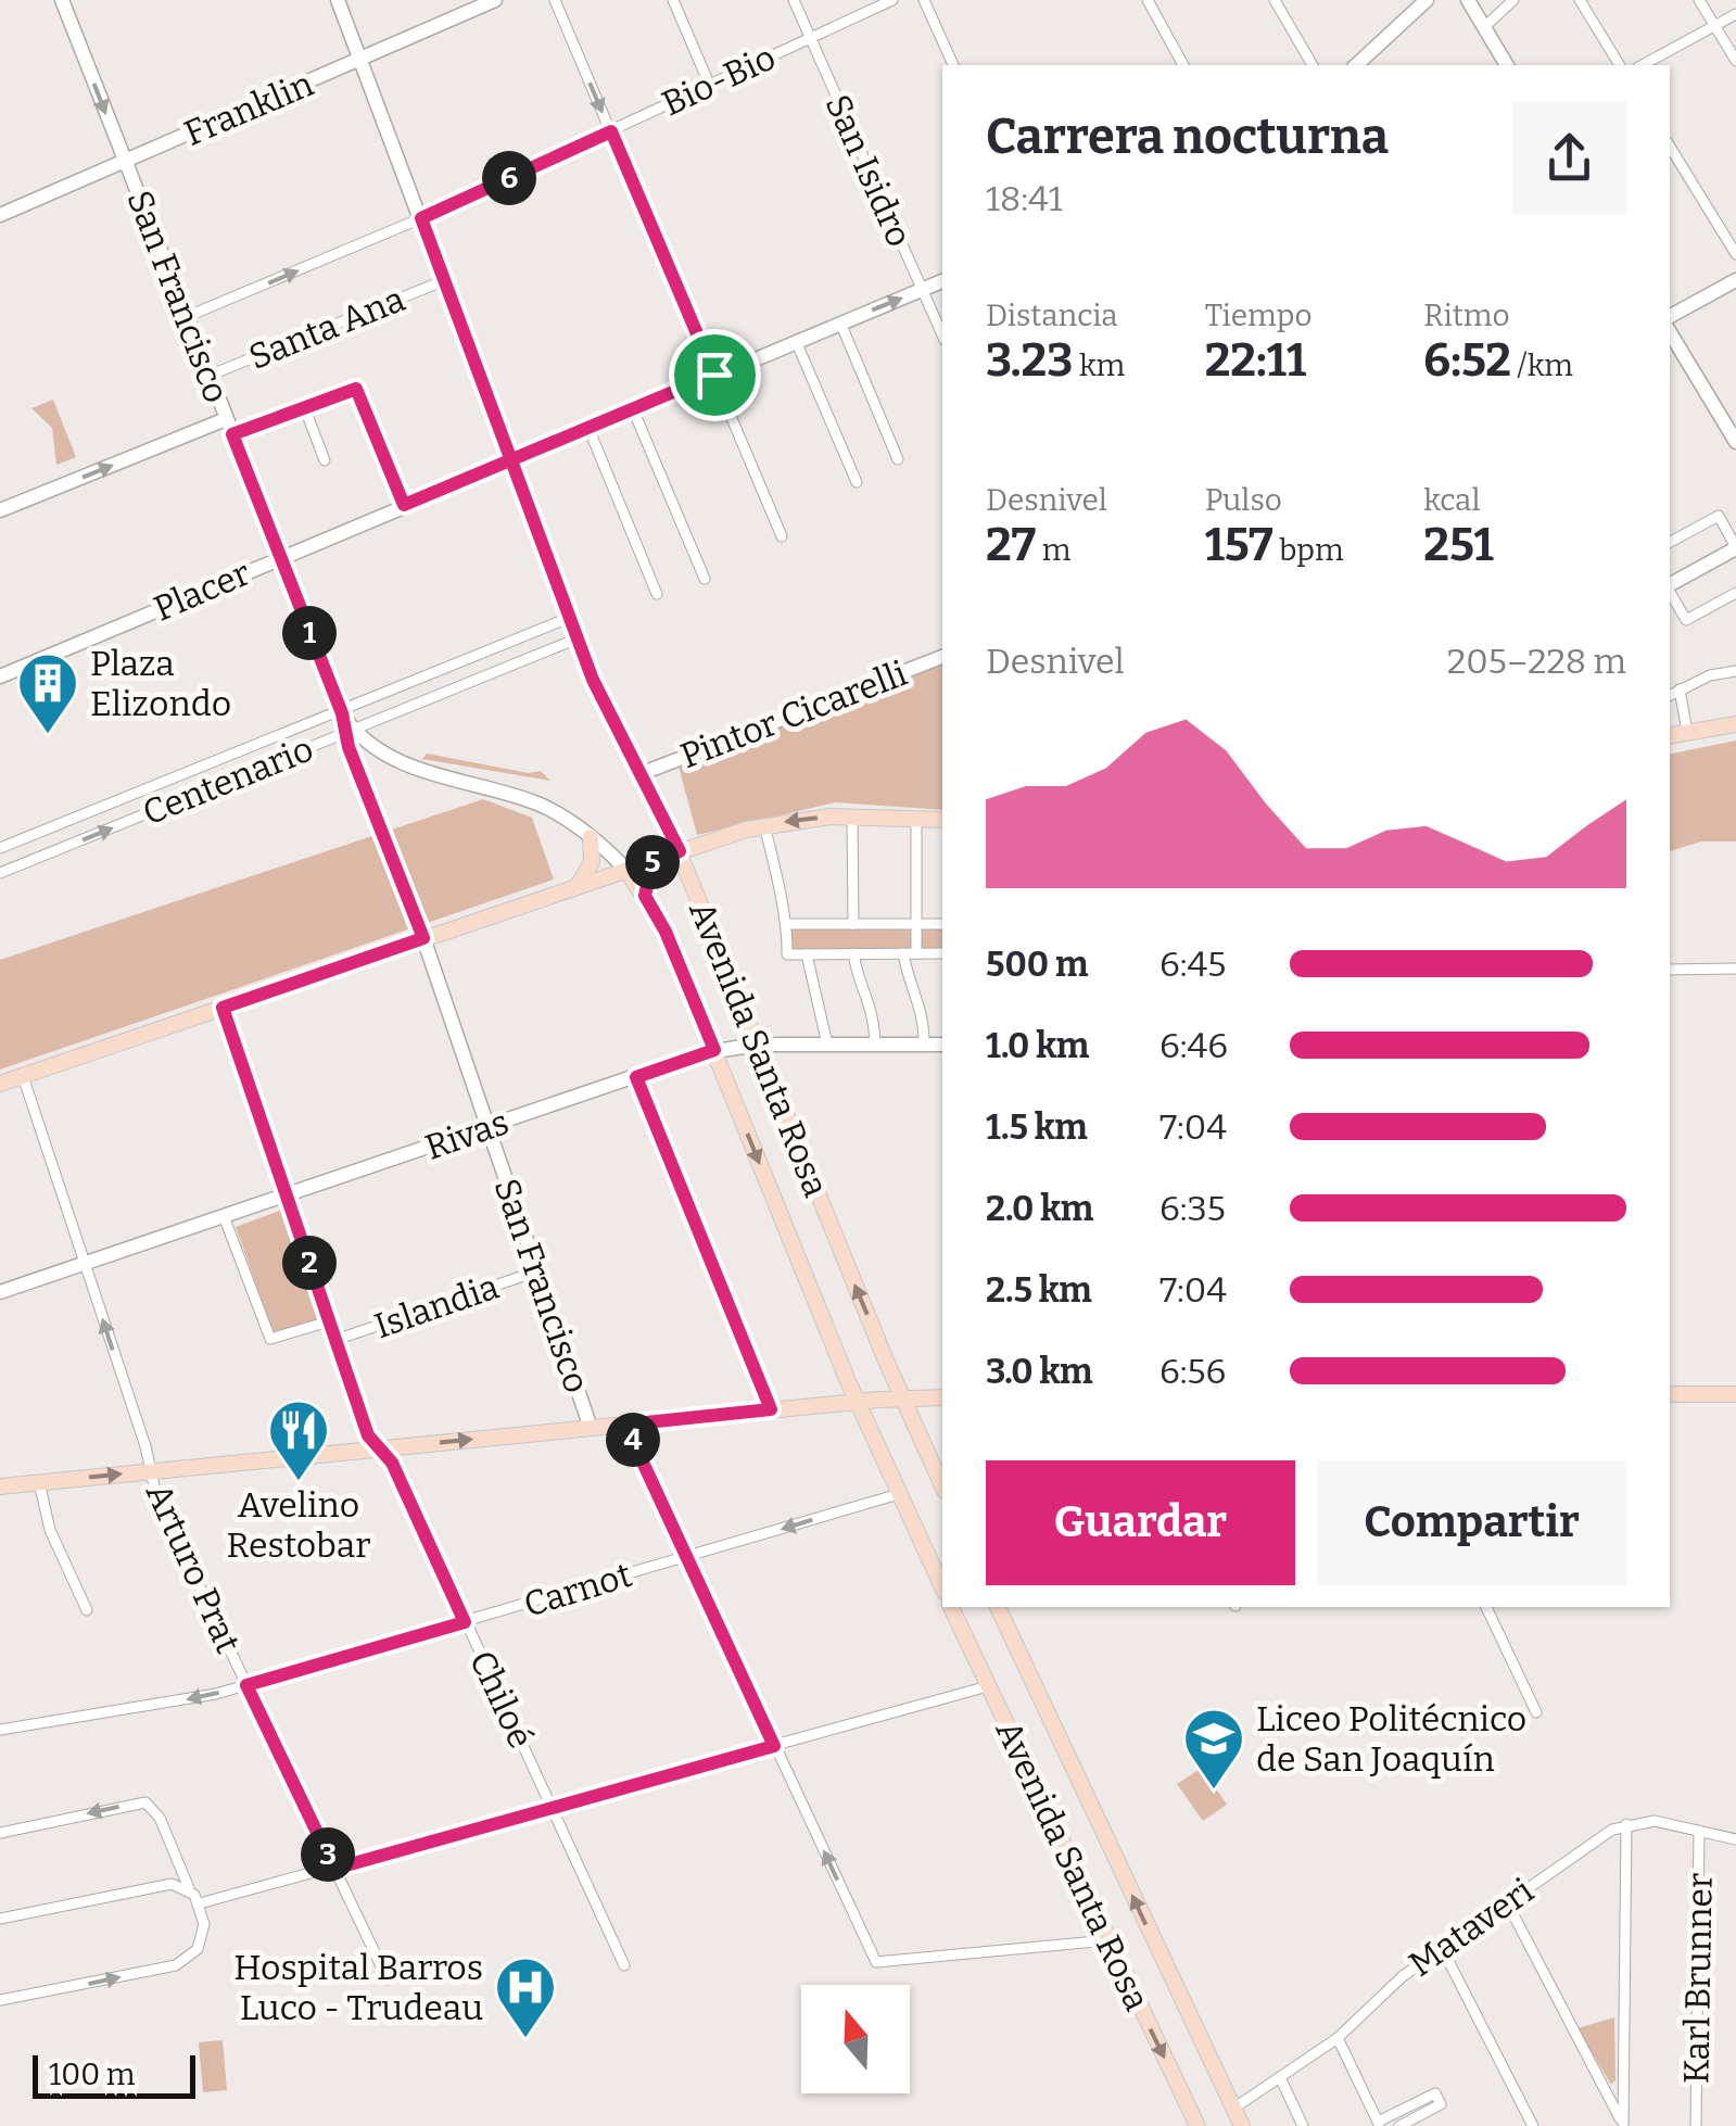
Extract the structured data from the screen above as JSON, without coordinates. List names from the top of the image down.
{
  "streets": {
    "main road": ["Avenida Santa Rosa"],
    "street": [
      "Bio-Bio",
      "Franklin",
      "San Isidro",
      "San Francisco",
      "Santa Ana",
      "Placer",
      "Pintor Cicarelli",
      "Centenario",
      "Rivas",
      "Islandia",
      "Arturo Prat",
      "Carnot",
      "Chiloé",
      "Mataveri",
      "Karl Brunner"
    ]
  },
  "crossings": [
    ["Bio-Bio", "San Isidro"],
    ["Bio-Bio", "San Francisco"],
    ["Bio-Bio", "Avenida Santa Rosa"],
    ["Franklin", "San Francisco"],
    ["Franklin", "Avenida Santa Rosa"],
    ["San Isidro", "Placer"],
    ["San Francisco", "Santa Ana"],
    ["San Francisco", "Placer"],
    ["San Francisco", "Centenario"],
    ["San Francisco", "Avenida Santa Rosa"],
    ["San Francisco", "Rivas"],
    ["San Francisco", "Islandia"],
    ["San Francisco", "Carnot"],
    ["Santa Ana", "Avenida Santa Rosa"],
    ["Placer", "Avenida Santa Rosa"],
    ["Pintor Cicarelli", "Avenida Santa Rosa"],
    ["Centenario", "Avenida Santa Rosa"],
    ["Avenida Santa Rosa", "Rivas"],
    ["Avenida Santa Rosa", "Carnot"],
    ["Avenida Santa Rosa", "Mataveri"],
    ["Rivas", "Arturo Prat"],
    ["Rivas", "Chiloé"],
    ["Islandia", "Chiloé"],
    ["Arturo Prat", "Carnot"],
    ["Carnot", "Chiloé"]
  ],
  "one_way": ["Carnot"],
  "places": {
    "building": ["Plaza Elizondo"],
    "restaurant": ["Avelino Restobar"],
    "school or university": ["Liceo Politécnico de San Joaquín"],
    "hospital": ["Hospital Barros Luco - Trudeau"]
  },
  "scale_bar": "100 m",
  "north": "top",
  "page": {
    "heading": ["Carrera nocturna", "18:41"],
    "pins": [
      "6",
      "1",
      "5",
      "2",
      "4",
      "3"
    ],
    "stats": [
      ["Distancia", "3.23 km"],
      ["Tiempo", "22:11"],
      ["Ritmo", "6:52 /km"],
      ["Desnivel", "27 m"],
      ["Pulso", "157 bpm"],
      ["kcal", "251"]
    ],
    "chart": ["Desnivel", "205–228 m"],
    "list": [
      {
        "name": "500 m",
        "note": "6:45"
      },
      {
        "name": "1.0 km",
        "note": "6:46"
      },
      {
        "name": "1.5 km",
        "note": "7:04"
      },
      {
        "name": "2.0 km",
        "note": "6:35"
      },
      {
        "name": "2.5 km",
        "note": "7:04"
      },
      {
        "name": "3.0 km",
        "note": "6:56"
      }
    ],
    "buttons": ["Guardar", "Compartir"],
    "scale": "100 m"
  }
}
